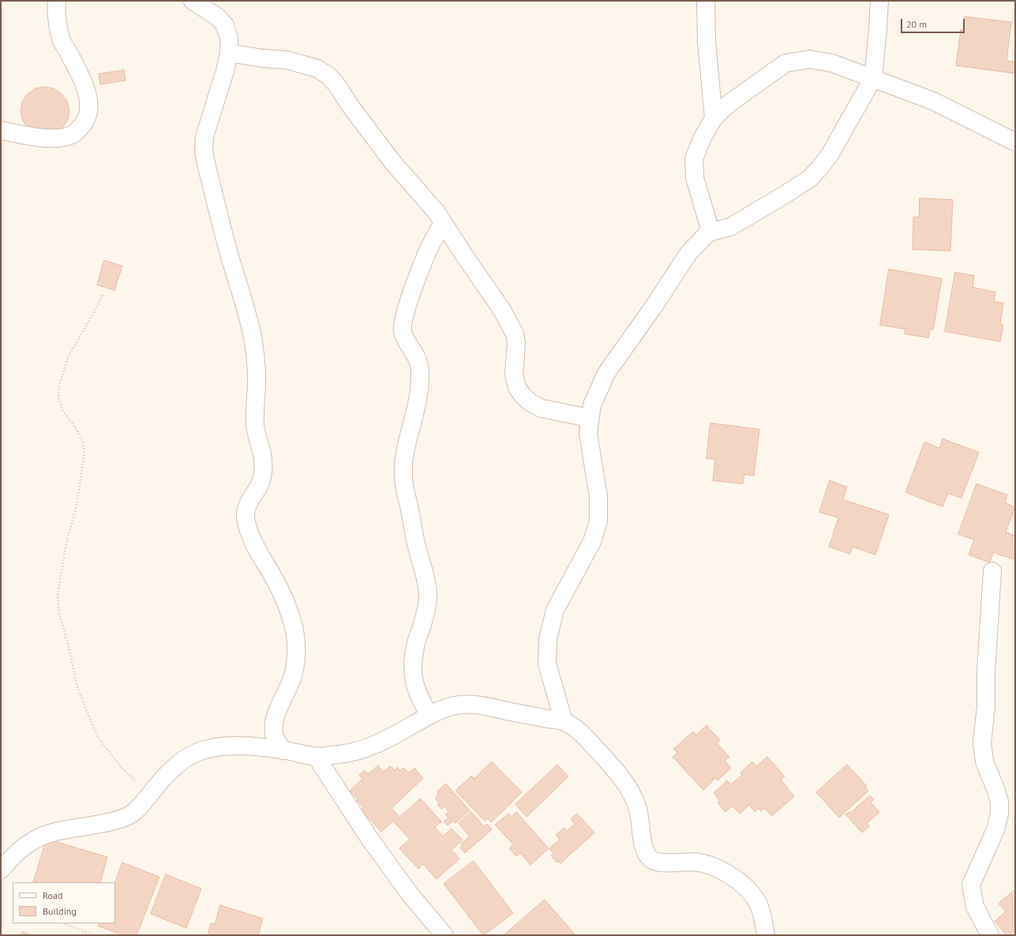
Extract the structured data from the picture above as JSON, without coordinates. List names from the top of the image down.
{
  "legend": ["Road", "Building"],
  "scale_bar": "20 m"
}
